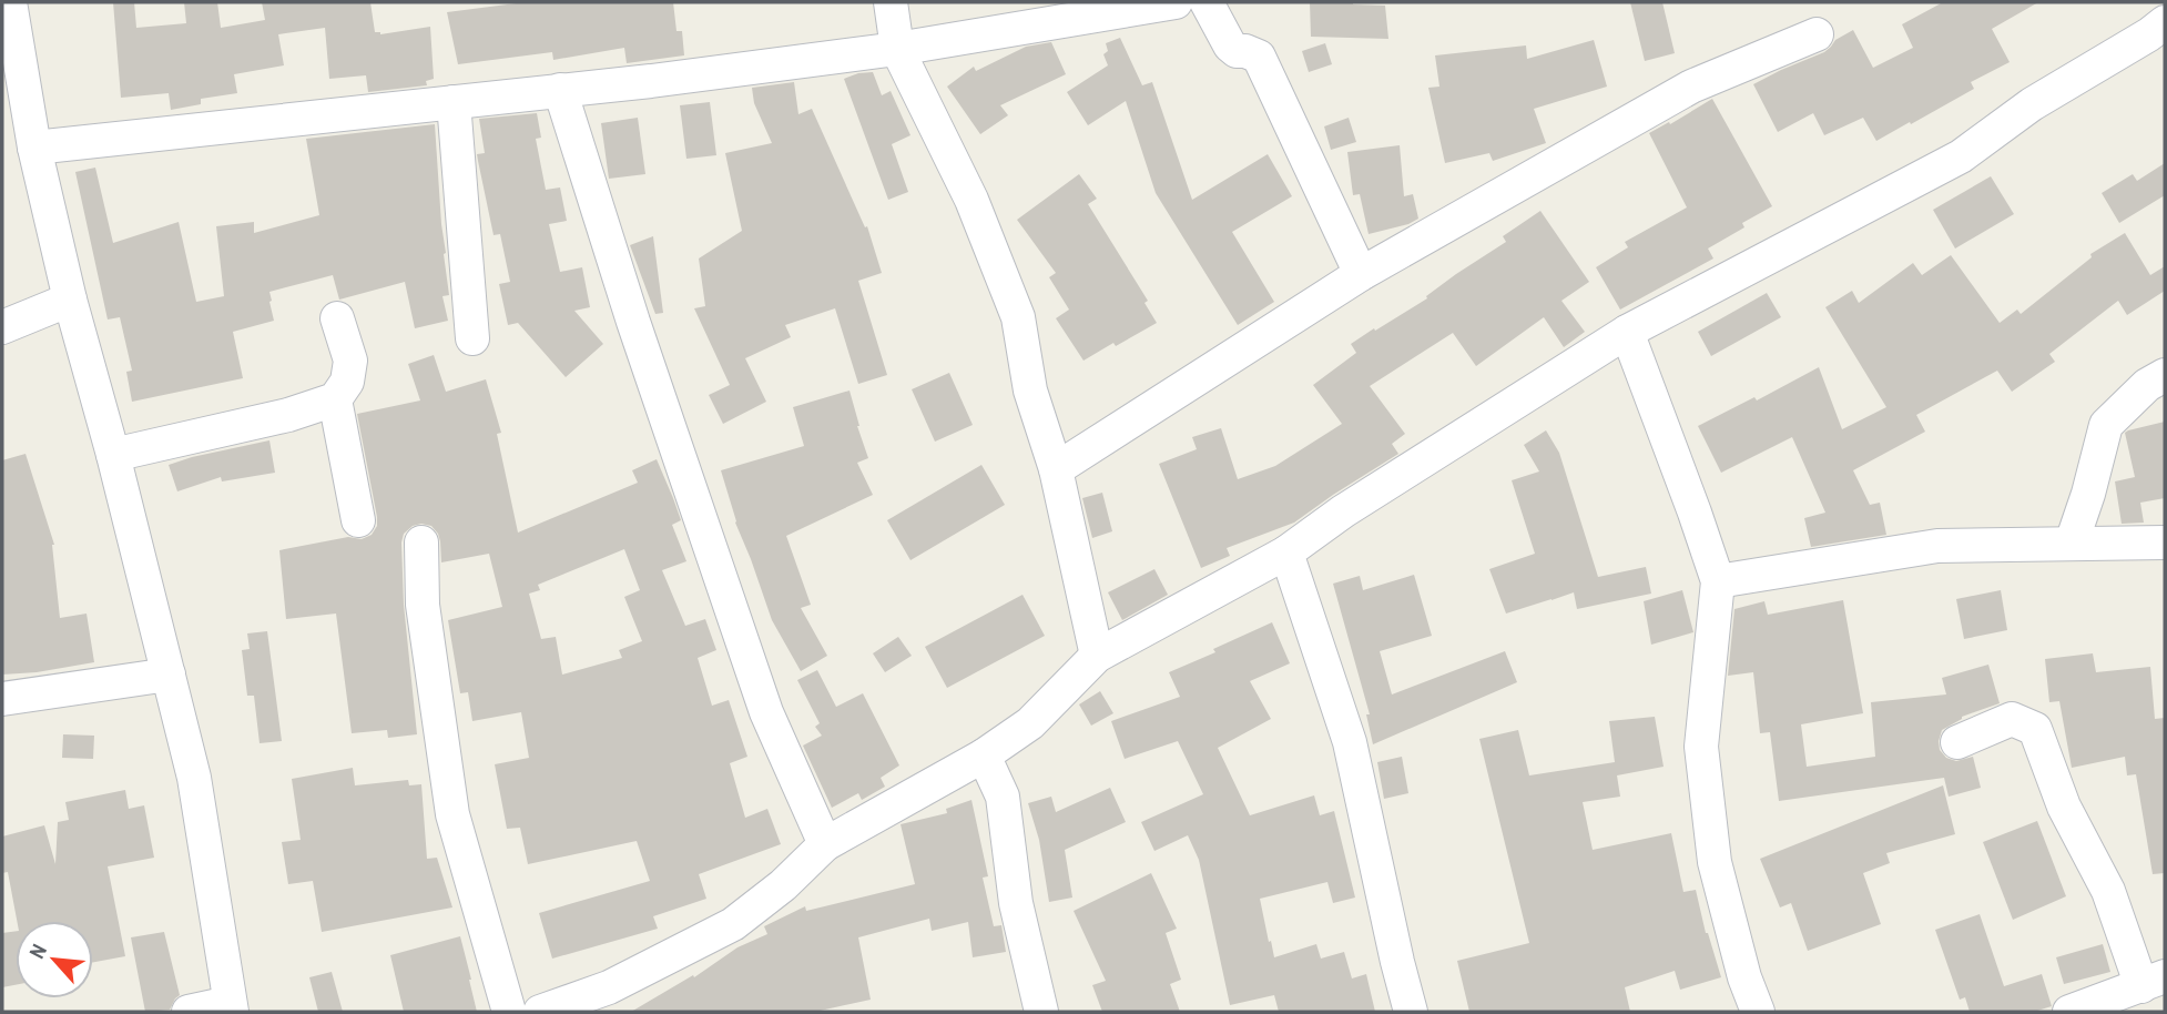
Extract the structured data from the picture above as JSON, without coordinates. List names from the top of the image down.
{
  "north": "top left"
}
